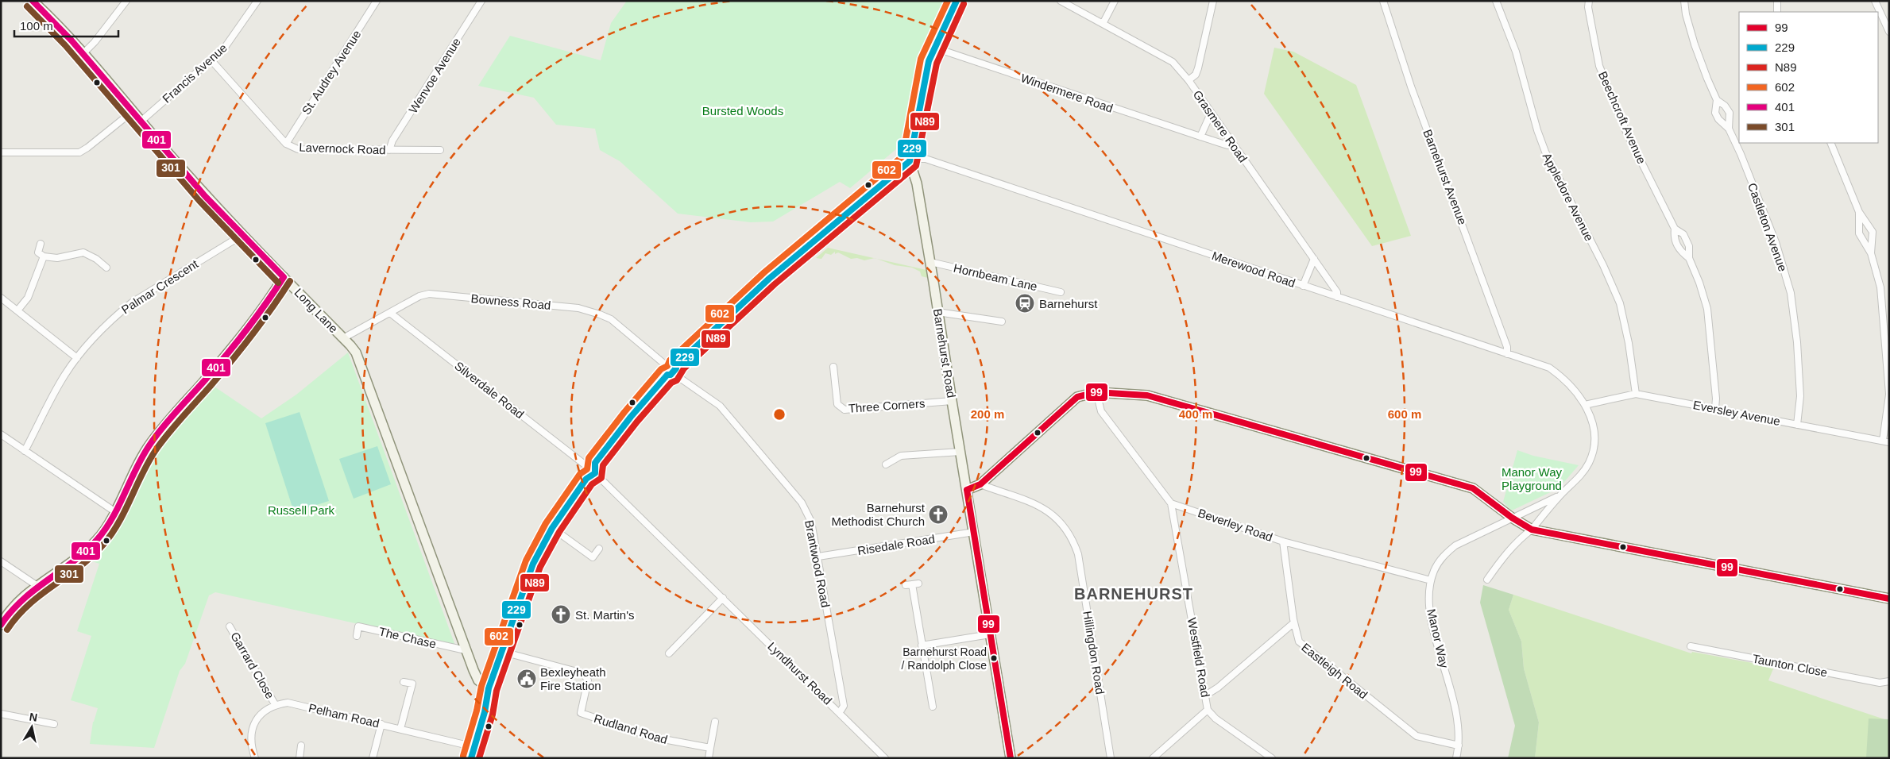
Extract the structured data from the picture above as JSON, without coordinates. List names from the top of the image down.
{
  "streets": {
    "street": [
      "St. Audrey Avenue",
      "Francis Avenue",
      "Wenvoe Avenue",
      "Windermere Road",
      "Beechcroft Avenue",
      "Grasmere Road",
      "Lavernock Road",
      "Barnehurst Avenue",
      "Appledore Avenue",
      "Castleton Avenue",
      "Merewood Road",
      "Hornbeam Lane",
      "Palmar Crescent",
      "Bowness Road",
      "Long Lane",
      "Barnehurst Road",
      "Silverdale Road",
      "Three Corners",
      "Eversley Avenue",
      "Beverley Road",
      "Risedale Road",
      "Brantwood Road",
      "The Chase",
      "Manor Way",
      "Hillingdon Road",
      "Westfield Road",
      "Garrard Close",
      "Taunton Close",
      "Eastleigh Road",
      "Lyndhurst Road",
      "Pelham Road",
      "Rudland Road"
    ]
  },
  "crossings": [
    ["St. Audrey Avenue", "Lavernock Road"],
    ["Francis Avenue", "Lavernock Road"],
    ["Francis Avenue", "Long Lane"],
    ["Wenvoe Avenue", "Lavernock Road"],
    ["Windermere Road", "Grasmere Road"],
    ["Beechcroft Avenue", "Eversley Avenue"],
    ["Grasmere Road", "Merewood Road"],
    ["Barnehurst Avenue", "Merewood Road"],
    ["Appledore Avenue", "Eversley Avenue"],
    ["Castleton Avenue", "Eversley Avenue"],
    ["Merewood Road", "Barnehurst Road"],
    ["Merewood Road", "Eversley Avenue"],
    ["Merewood Road", "Manor Way"],
    ["Hornbeam Lane", "Barnehurst Road"],
    ["Palmar Crescent", "Long Lane"],
    ["Bowness Road", "Long Lane"],
    ["Bowness Road", "Silverdale Road"],
    ["Bowness Road", "Brantwood Road"],
    ["Long Lane", "The Chase"],
    ["Barnehurst Road", "Three Corners"],
    ["Barnehurst Road", "Risedale Road"],
    ["Silverdale Road", "Lyndhurst Road"],
    ["Beverley Road", "Manor Way"],
    ["Beverley Road", "Westfield Road"],
    ["Beverley Road", "Eastleigh Road"],
    ["Risedale Road", "Brantwood Road"],
    ["Brantwood Road", "Lyndhurst Road"],
    ["Manor Way", "Eastleigh Road"],
    ["Garrard Close", "Pelham Road"]
  ],
  "districts": ["BARNEHURST"],
  "parks": ["Bursted Woods", "Manor Way Playground", "Russell Park"],
  "places": {
    "station": ["Barnehurst"],
    "church": ["Barnehurst Methodist Church", "St. Martin's"],
    "other": ["Barnehurst Road / Randolph Close"],
    "public building": ["Bexleyheath Fire Station"]
  },
  "lines": [
    "transit line 229",
    "transit line 602",
    "transit line 401",
    "transit line N89",
    "transit line 301",
    "transit line 99"
  ],
  "legend": [
    "99",
    "229",
    "N89",
    "602",
    "401",
    "301"
  ],
  "scale_bar": "100 m",
  "north": "top",
  "rings": ["200 m", "400 m", "600 m"]
}
